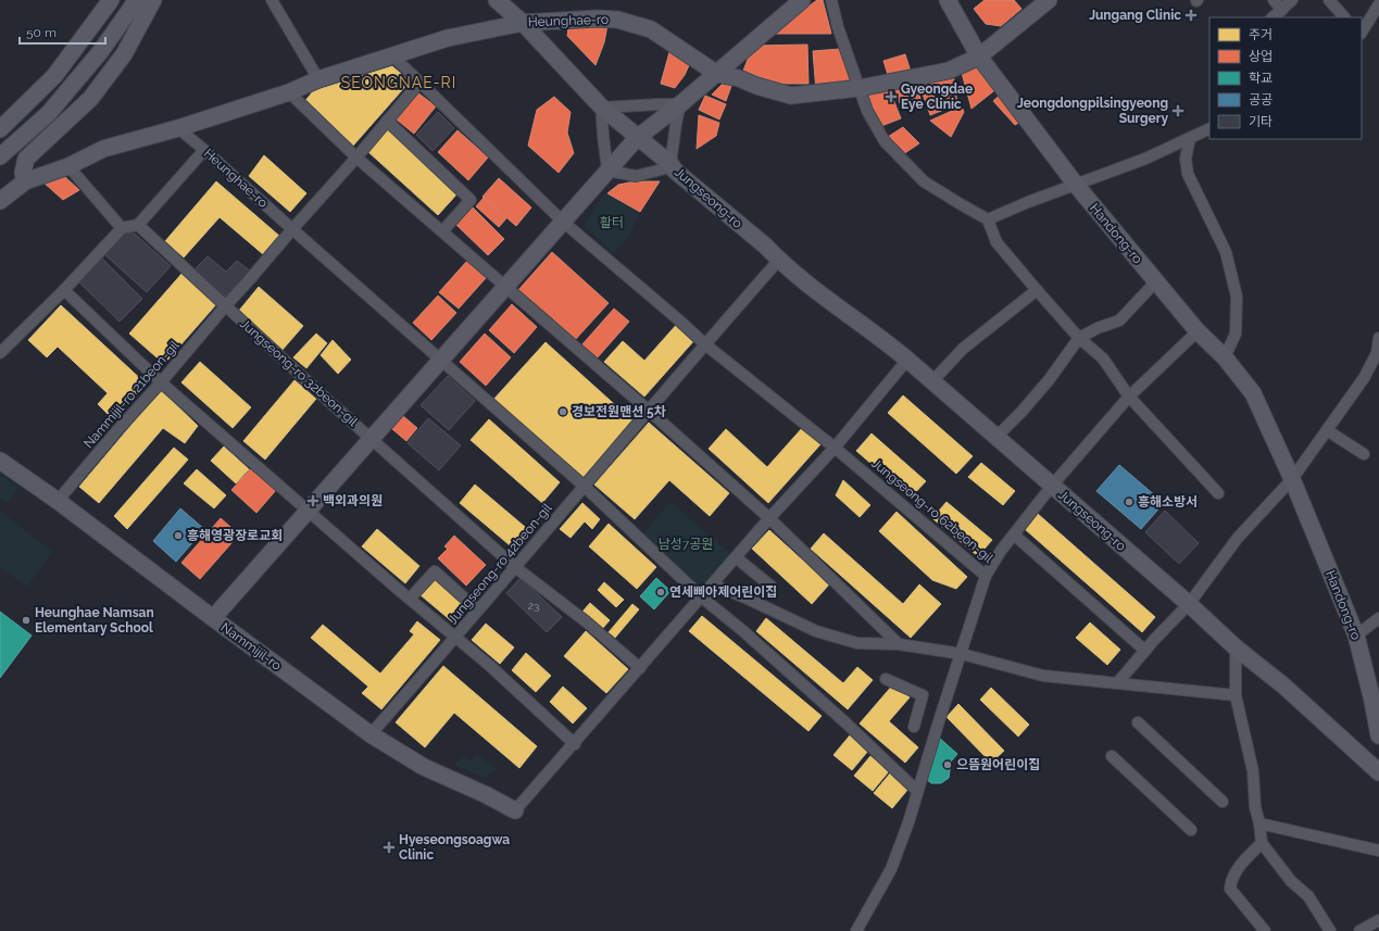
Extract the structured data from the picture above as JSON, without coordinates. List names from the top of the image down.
{
  "streets": {
    "street": [
      "Heunghae-ro",
      "Jungseong-ro",
      "Handong-ro",
      "Jungseong-ro 32beon-gil",
      "Nammijil-ro 21beon-gil",
      "Jungseong-ro 62beon-gil",
      "Jungseong-ro 42beon-gil",
      "Nammijil-ro"
    ]
  },
  "crossings": [
    ["Heunghae-ro", "Jungseong-ro"],
    ["Heunghae-ro", "Handong-ro"],
    ["Heunghae-ro", "Nammijil-ro 21beon-gil"],
    ["Jungseong-ro", "Jungseong-ro 62beon-gil"],
    ["Jungseong-ro", "Jungseong-ro 42beon-gil"],
    ["Jungseong-ro 32beon-gil", "Nammijil-ro 21beon-gil"],
    ["Jungseong-ro 32beon-gil", "Jungseong-ro 42beon-gil"],
    ["Nammijil-ro 21beon-gil", "Nammijil-ro"],
    ["Jungseong-ro 62beon-gil", "Jungseong-ro 42beon-gil"],
    ["Jungseong-ro 42beon-gil", "Nammijil-ro"]
  ],
  "districts": ["SEONGNAE-RI"],
  "parks": ["활터", "남성7공원"],
  "places": {
    "health": [
      "Jungang Clinic",
      "Gyeongdae Eye Clinic",
      "Jeongdongpilsingyeong Surgery",
      "백외과의원",
      "Hyeseongsoagwa Clinic"
    ],
    "other": [
      "경보전원맨션 5차",
      "흥해소방서",
      "흥해영광장로교회",
      "연세삐아제어린이집",
      "Heunghae Namsan Elementary School",
      "으뜸원어린이집"
    ]
  },
  "house_numbers": ["23"],
  "legend": [
    "주거",
    "상업",
    "학교",
    "공공",
    "기타"
  ],
  "scale_bar": "50 m"
}
